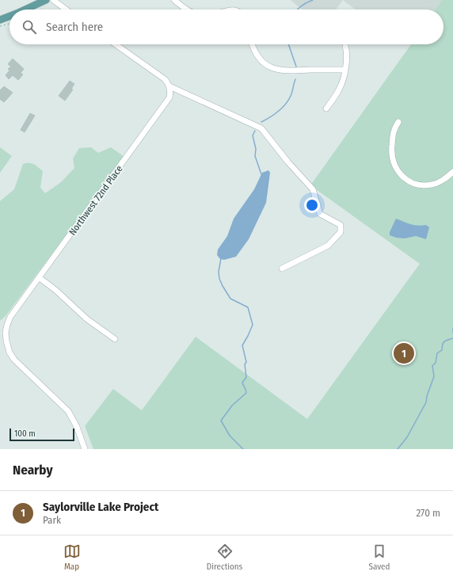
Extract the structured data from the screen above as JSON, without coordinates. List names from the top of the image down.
{
  "streets": {
    "street": ["Northwest 72nd Place"]
  },
  "scale_bar": "100 m",
  "page": {
    "search": "Search here",
    "pins": "1",
    "scale": "100 m",
    "heading": "Nearby",
    "list": [
      {
        "mark": "1",
        "name": "Saylorville Lake Project",
        "note": "Park",
        "value": "270 m"
      }
    ],
    "nav": ["Map", "Directions", "Saved"]
  }
}
